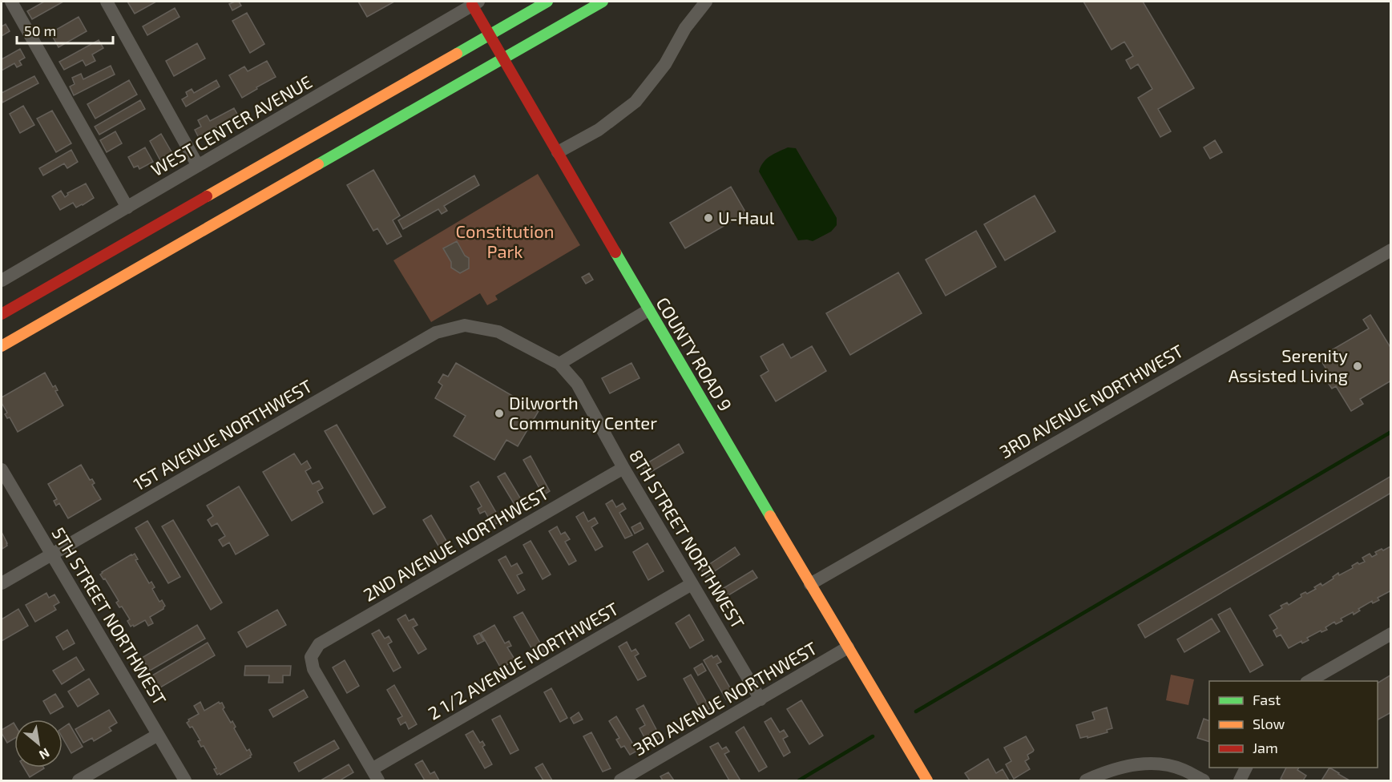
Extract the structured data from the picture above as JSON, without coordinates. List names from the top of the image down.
{
  "streets": {
    "main road": ["COUNTY ROAD 9"],
    "street": [
      "WEST CENTER AVENUE",
      "3RD AVENUE NORTHWEST",
      "1ST AVENUE NORTHWEST",
      "8TH STREET NORTHWEST",
      "2ND AVENUE NORTHWEST",
      "5TH STREET NORTHWEST",
      "2 1/2 AVENUE NORTHWEST"
    ]
  },
  "crossings": [
    ["WEST CENTER AVENUE", "COUNTY ROAD 9"],
    ["COUNTY ROAD 9", "3RD AVENUE NORTHWEST"],
    ["3RD AVENUE NORTHWEST", "8TH STREET NORTHWEST"],
    ["1ST AVENUE NORTHWEST", "8TH STREET NORTHWEST"],
    ["1ST AVENUE NORTHWEST", "5TH STREET NORTHWEST"],
    ["8TH STREET NORTHWEST", "2ND AVENUE NORTHWEST"],
    ["8TH STREET NORTHWEST", "2 1/2 AVENUE NORTHWEST"],
    ["2ND AVENUE NORTHWEST", "2 1/2 AVENUE NORTHWEST"]
  ],
  "parks": ["Constitution Park"],
  "places": ["U-Haul", "Serenity Assisted Living", "Dilworth Community Center"],
  "legend": ["Fast", "Slow", "Jam"],
  "scale_bar": "50 m",
  "north": "bottom right"
}
